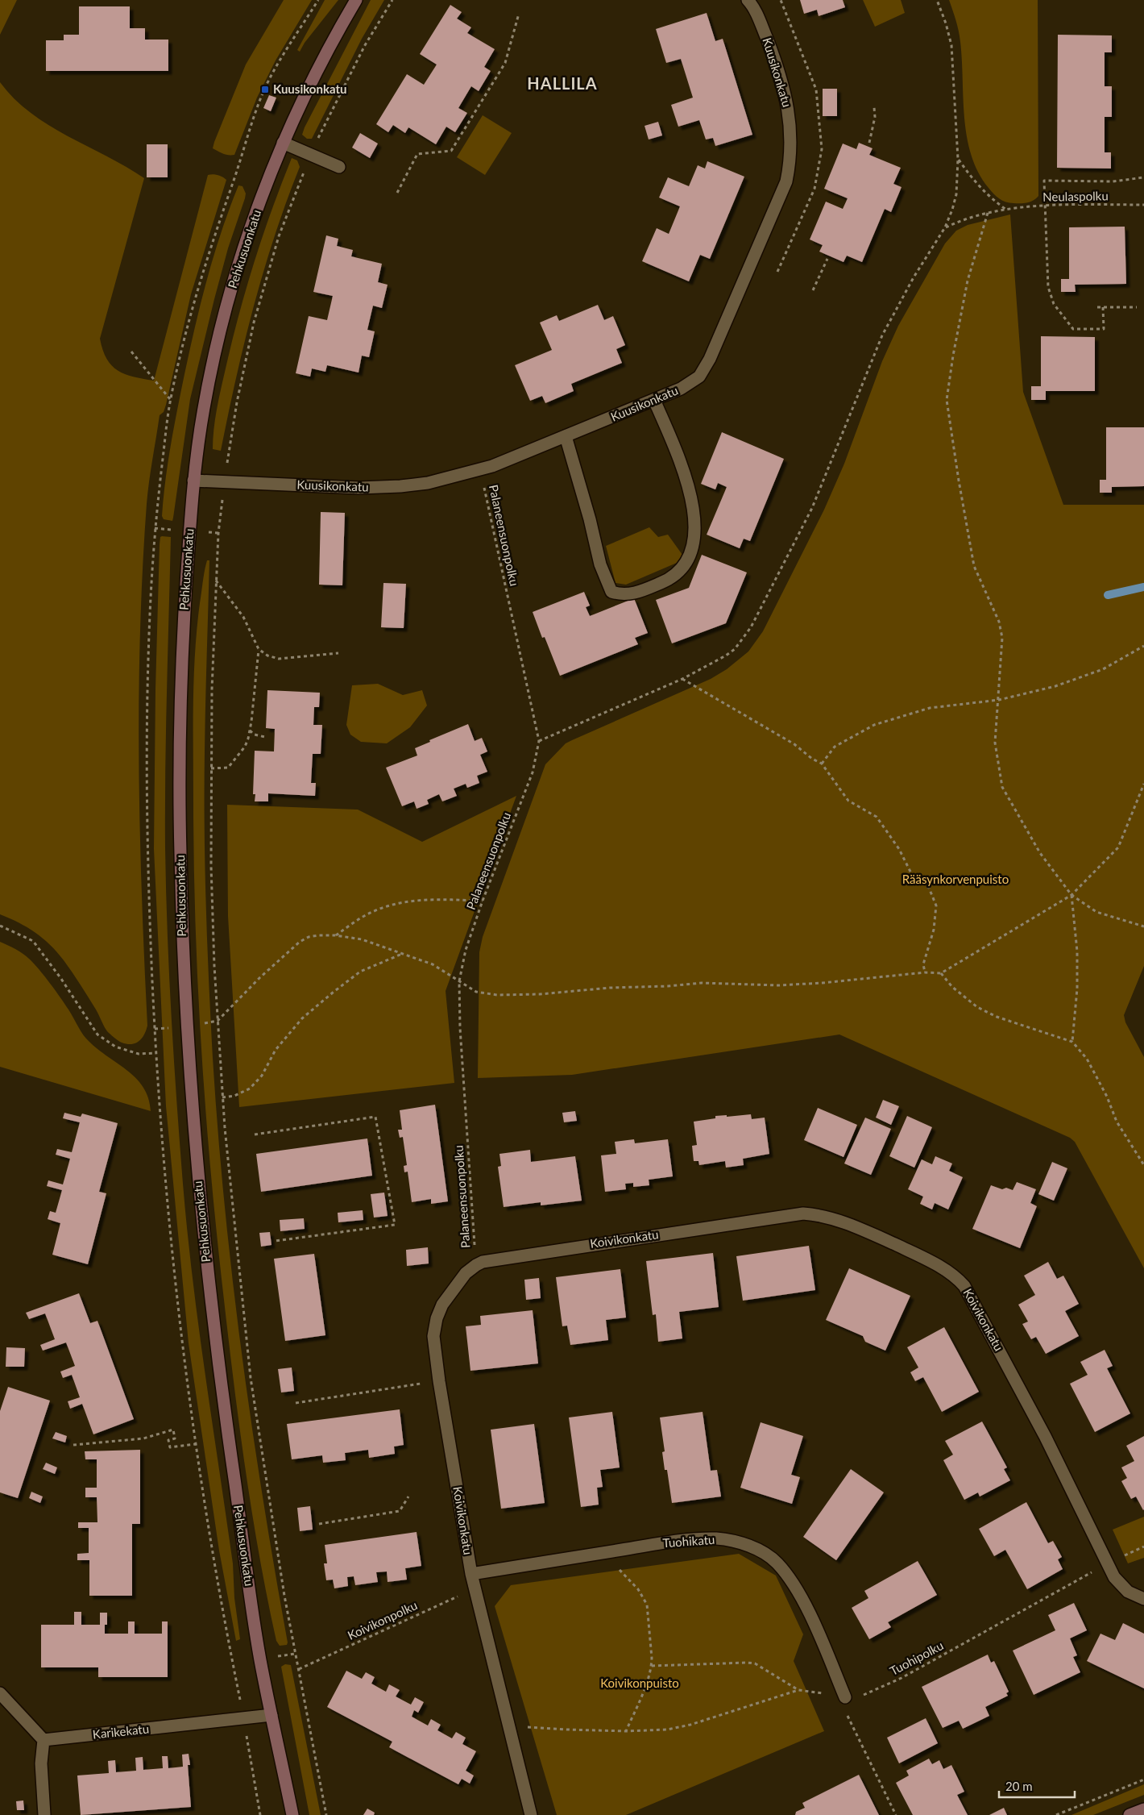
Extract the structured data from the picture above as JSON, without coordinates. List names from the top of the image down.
{
  "streets": {
    "main road": ["Pehkusuonkatu"],
    "street": [
      "Kuusikonkatu",
      "Koivikonkatu",
      "Tuohikatu",
      "Karikekatu"
    ],
    "path": [
      "Neulaspolku",
      "Palaneensuonpolku",
      "Koivikonpolku",
      "Tuohipolku"
    ]
  },
  "crossings": [
    ["Kuusikonkatu", "Pehkusuonkatu"],
    ["Pehkusuonkatu", "Karikekatu"],
    ["Palaneensuonpolku", "Koivikonkatu"],
    ["Koivikonkatu", "Tuohikatu"],
    ["Koivikonkatu", "Koivikonpolku"],
    ["Koivikonkatu", "Tuohipolku"],
    ["Tuohikatu", "Tuohipolku"]
  ],
  "districts": ["HALLILA"],
  "parks": ["Rääsynkorvenpuisto", "Koivikonpuisto"],
  "places": {
    "transit": ["Kuusikonkatu"]
  },
  "scale_bar": "20 m"
}
